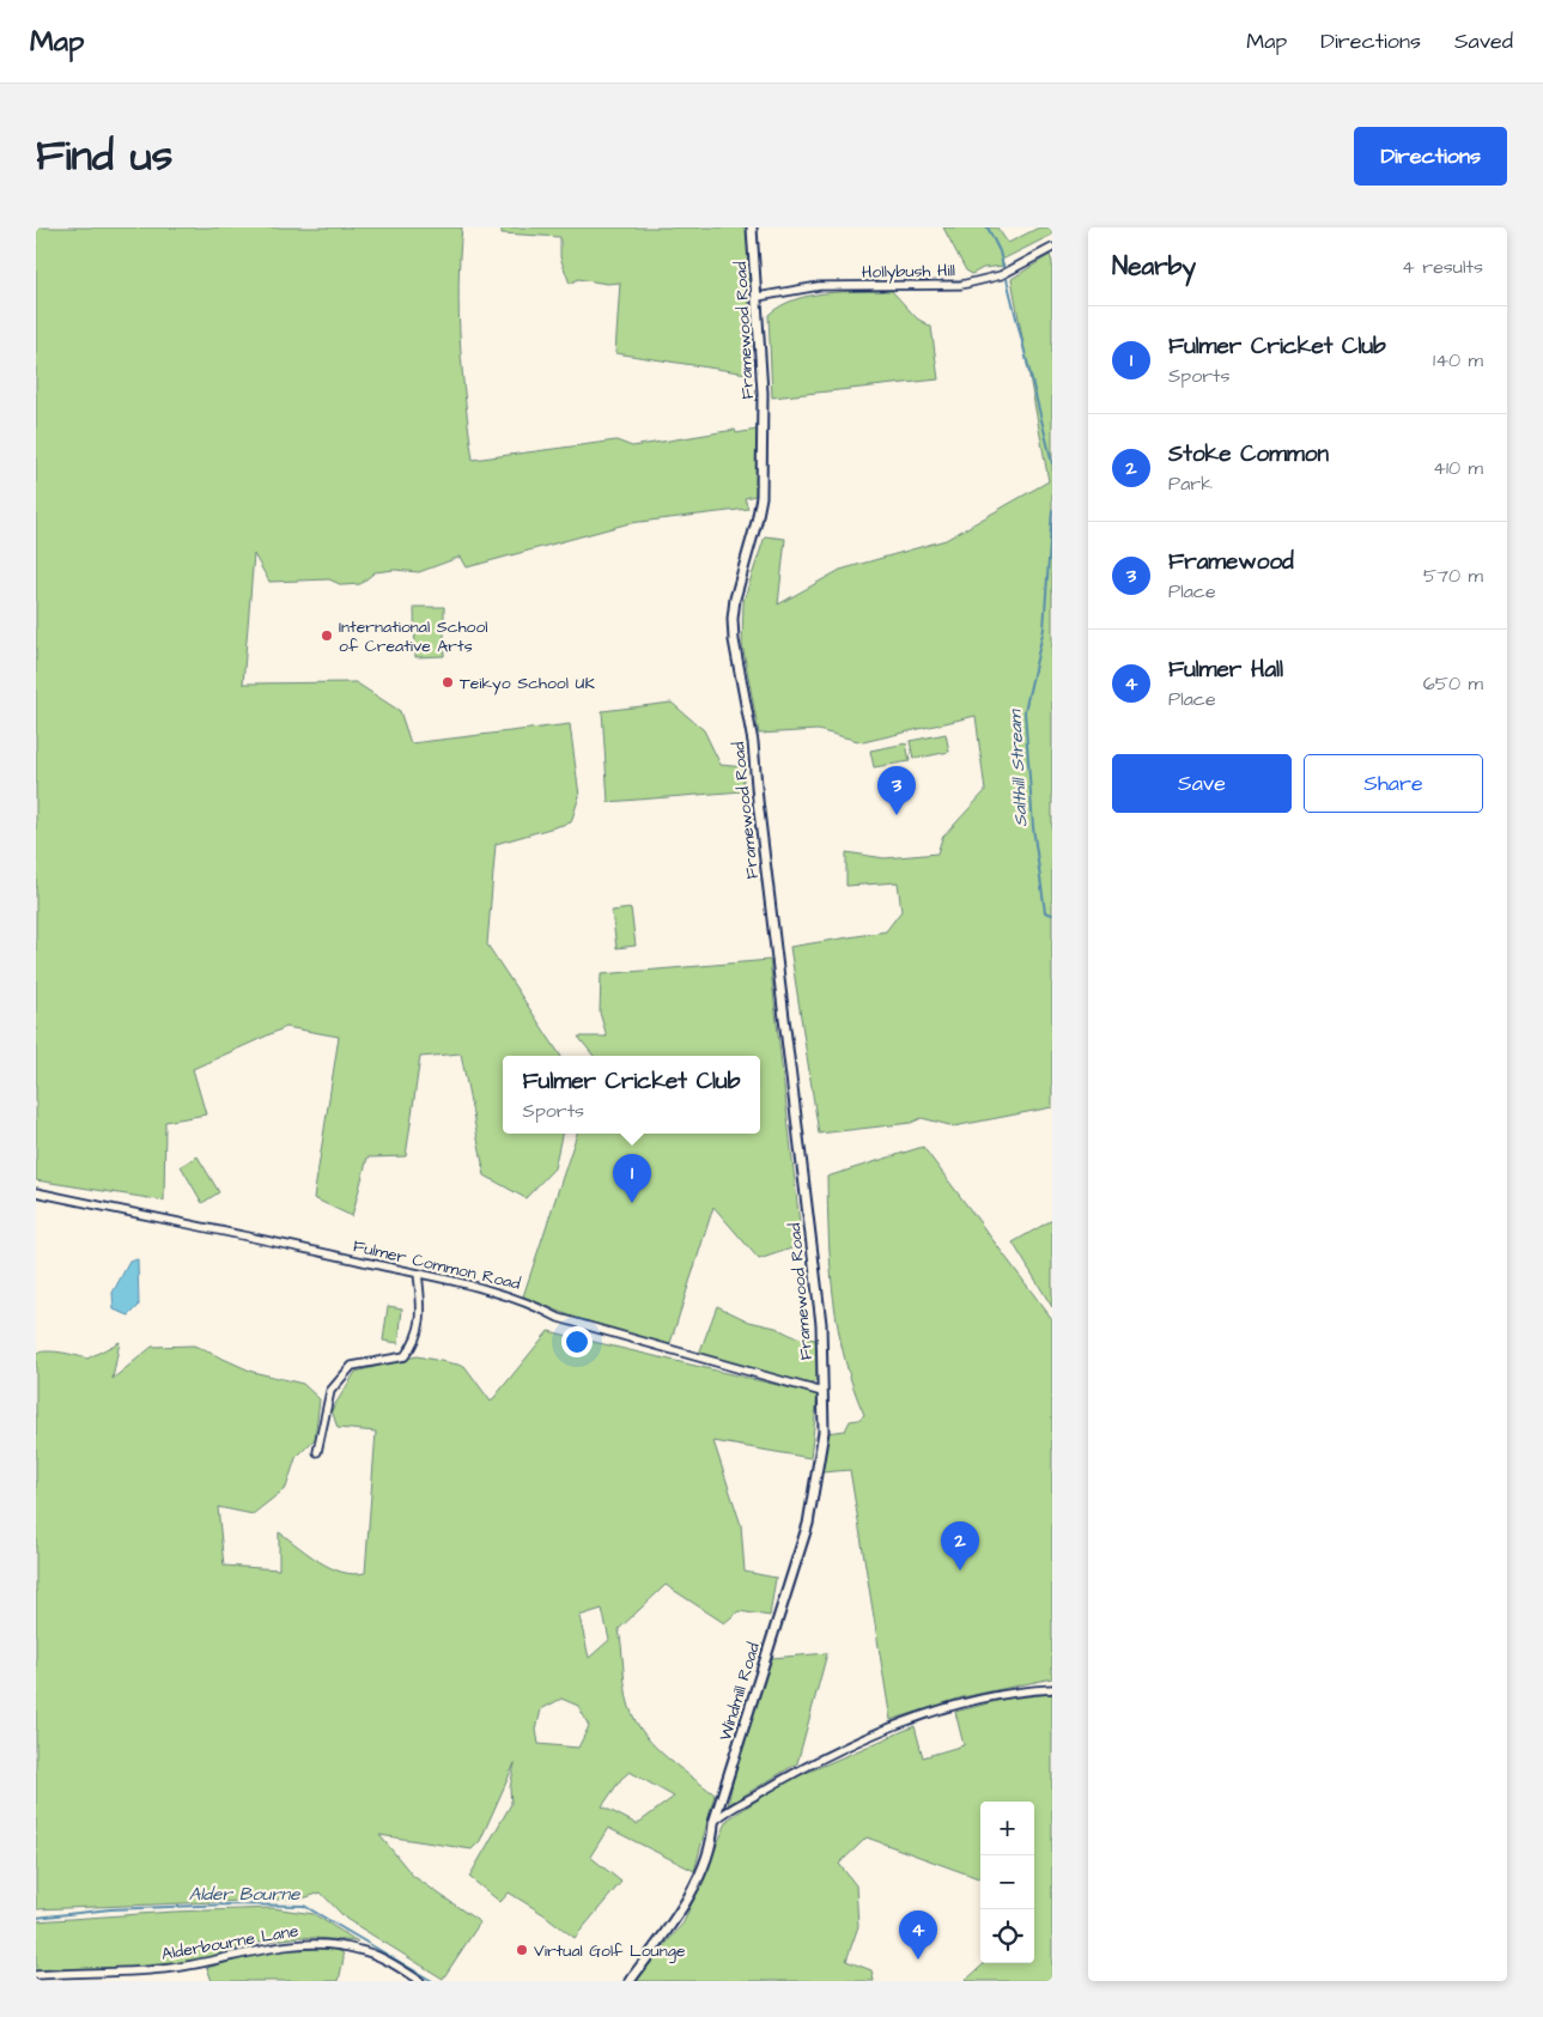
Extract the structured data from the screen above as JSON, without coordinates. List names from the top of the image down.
{
  "streets": {
    "street": [
      "Hollybush Hill",
      "Framewood Road",
      "Fulmer Common Road",
      "Windmill Road",
      "Alderbourne Lane"
    ]
  },
  "crossings": [
    ["Hollybush Hill", "Framewood Road"],
    ["Framewood Road", "Fulmer Common Road"],
    ["Framewood Road", "Windmill Road"],
    ["Fulmer Common Road", "Windmill Road"]
  ],
  "water": ["Salthill Stream", "Alder Bourne"],
  "places": ["International School of Creative Arts", "Teikyo School UK", "Virtual Golf Lounge"],
  "page": {
    "header": "Map",
    "nav": ["Map", "Directions", "Saved"],
    "title": "Find us",
    "buttons": [
      "Directions",
      ["Save", "Share"]
    ],
    "heading": ["Nearby", "4 results"],
    "list": [
      {
        "mark": "1",
        "name": "Fulmer Cricket Club",
        "note": "Sports",
        "value": "140 m"
      },
      {
        "mark": "2",
        "name": "Stoke Common",
        "note": "Park",
        "value": "410 m"
      },
      {
        "mark": "3",
        "name": "Framewood",
        "note": "Place",
        "value": "570 m"
      },
      {
        "mark": "4",
        "name": "Fulmer Hall",
        "note": "Place",
        "value": "650 m"
      }
    ],
    "pins": [
      "3",
      "1",
      "2",
      "4"
    ],
    "popup": ["Fulmer Cricket Club", "Sports"],
    "map_buttons": ["+", "−"]
  }
}
